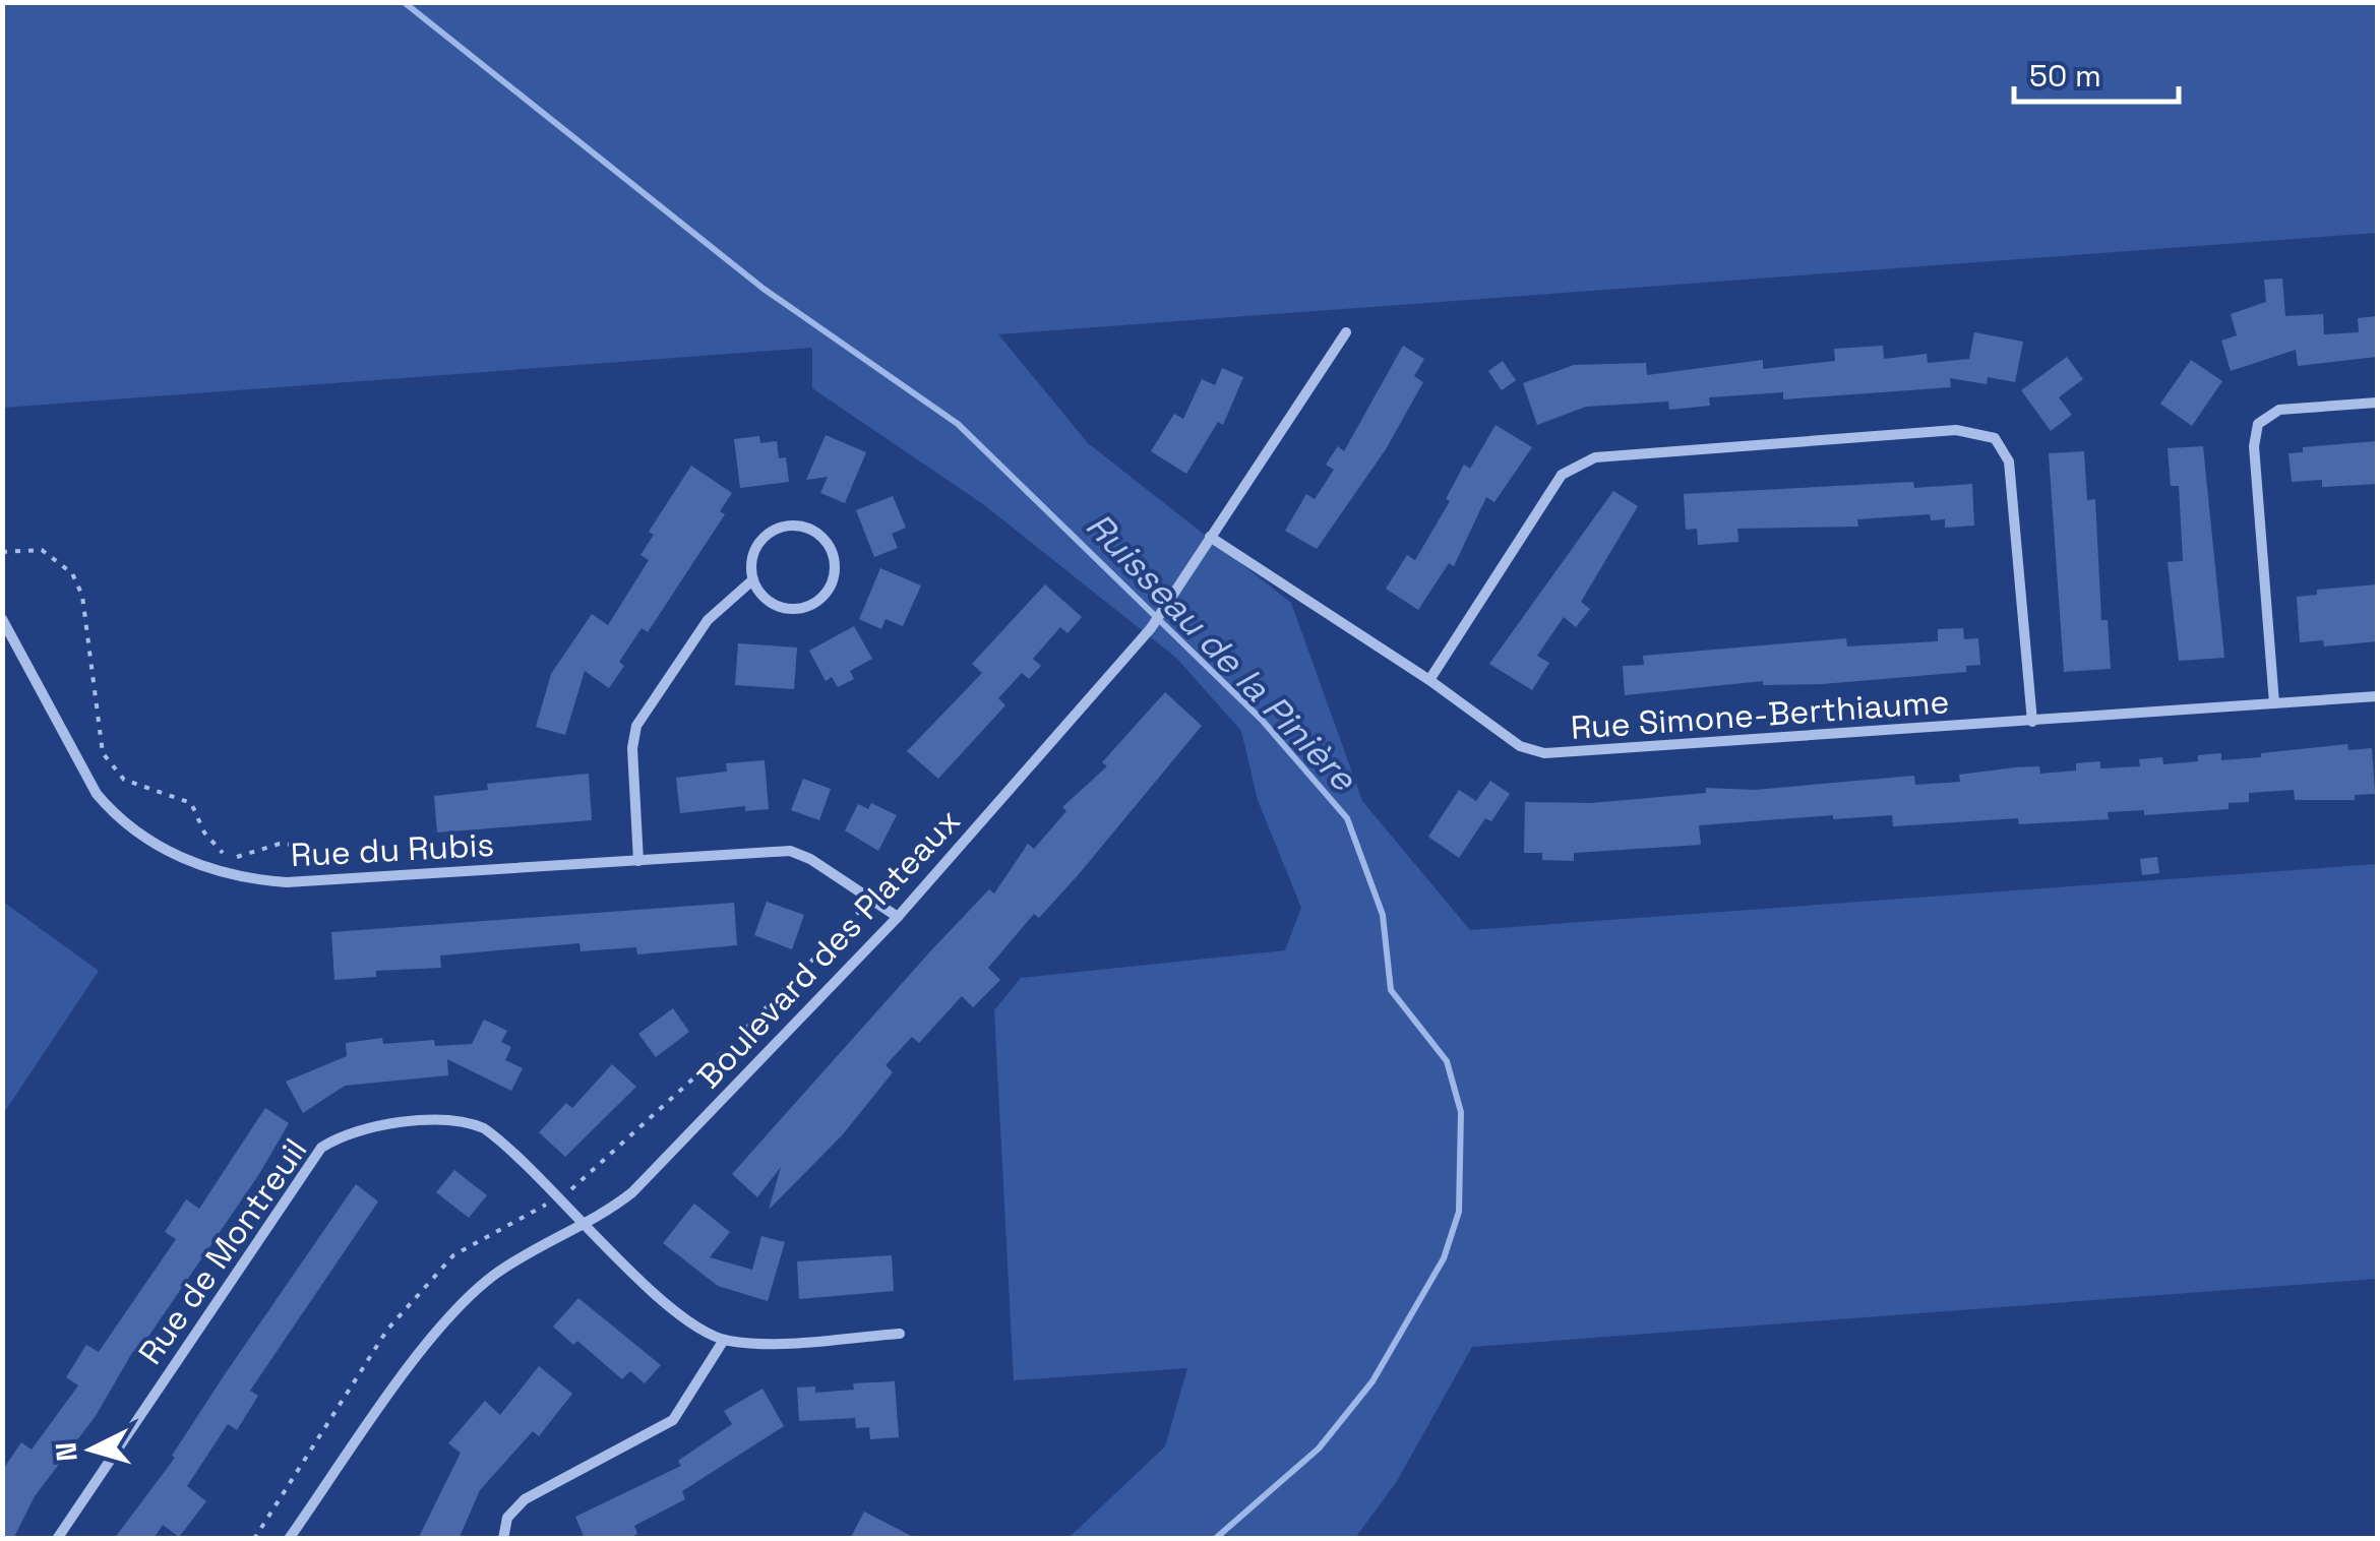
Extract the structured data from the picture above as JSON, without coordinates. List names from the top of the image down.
{
  "streets": {
    "street": [
      "Rue Simone-Berthiaume",
      "Rue du Rubis",
      "Boulevard des Plateaux",
      "Rue de Montreuil"
    ]
  },
  "crossings": [
    ["Rue Simone-Berthiaume", "Boulevard des Plateaux"],
    ["Rue du Rubis", "Boulevard des Plateaux"],
    ["Boulevard des Plateaux", "Rue de Montreuil"]
  ],
  "water": ["Ruisseau de la Pinière"],
  "scale_bar": "50 m",
  "north": "left"
}
